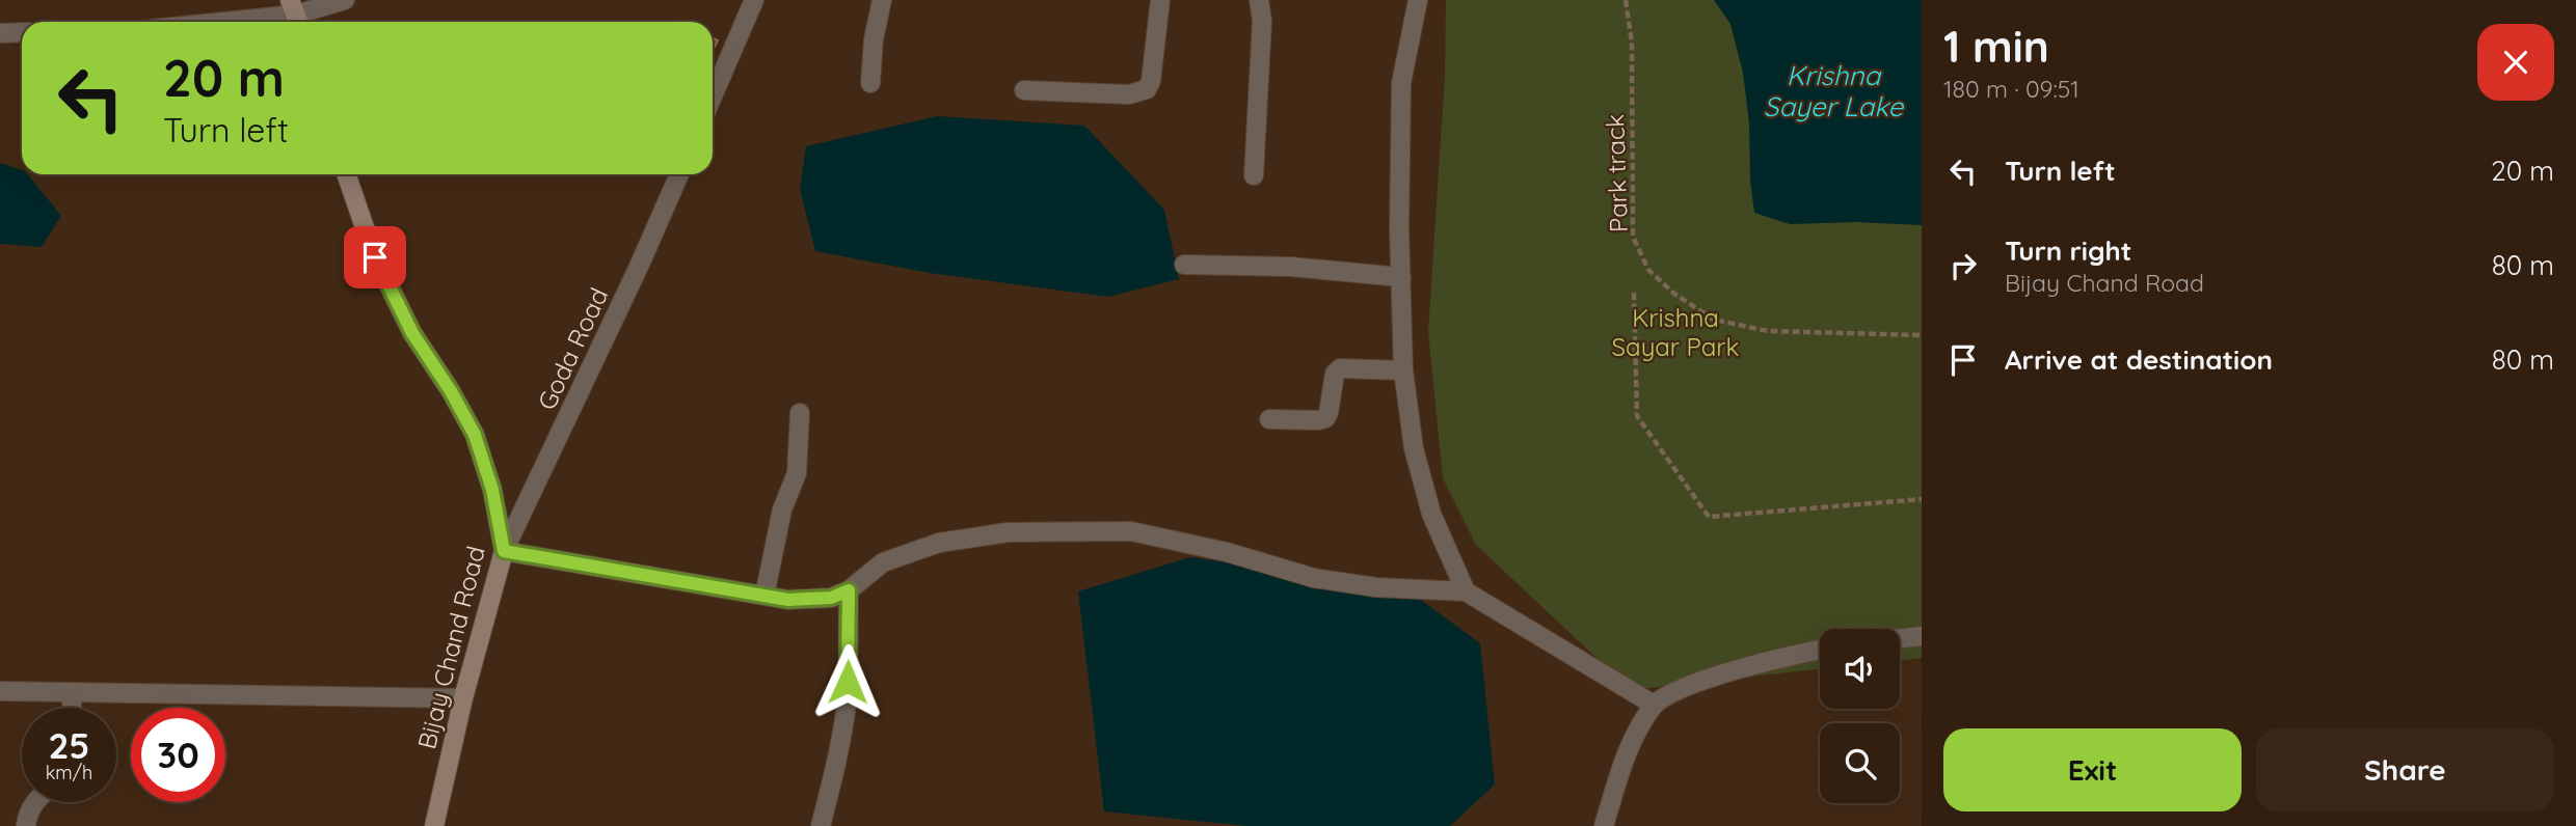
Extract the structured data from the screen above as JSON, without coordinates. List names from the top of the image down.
{
  "streets": {
    "main road": ["Bijay Chand Road"],
    "street": ["Goda Road"],
    "path": ["Park track"]
  },
  "crossings": [
    ["Goda Road", "Bijay Chand Road"]
  ],
  "water": ["Krishna Sayer Lake"],
  "parks": ["Krishna Sayar Park"],
  "page": {
    "heading": ["1 min", "180 m · 09:51"],
    "turn": ["20 m", "Turn left"],
    "list": [
      {
        "name": "Turn left",
        "value": "20 m"
      },
      {
        "name": "Turn right",
        "note": "Bijay Chand Road",
        "value": "80 m"
      },
      {
        "name": "Arrive at destination",
        "value": "80 m"
      }
    ],
    "speed": "25 km/h",
    "limit": "30",
    "buttons": ["Exit", "Share"]
  }
}
